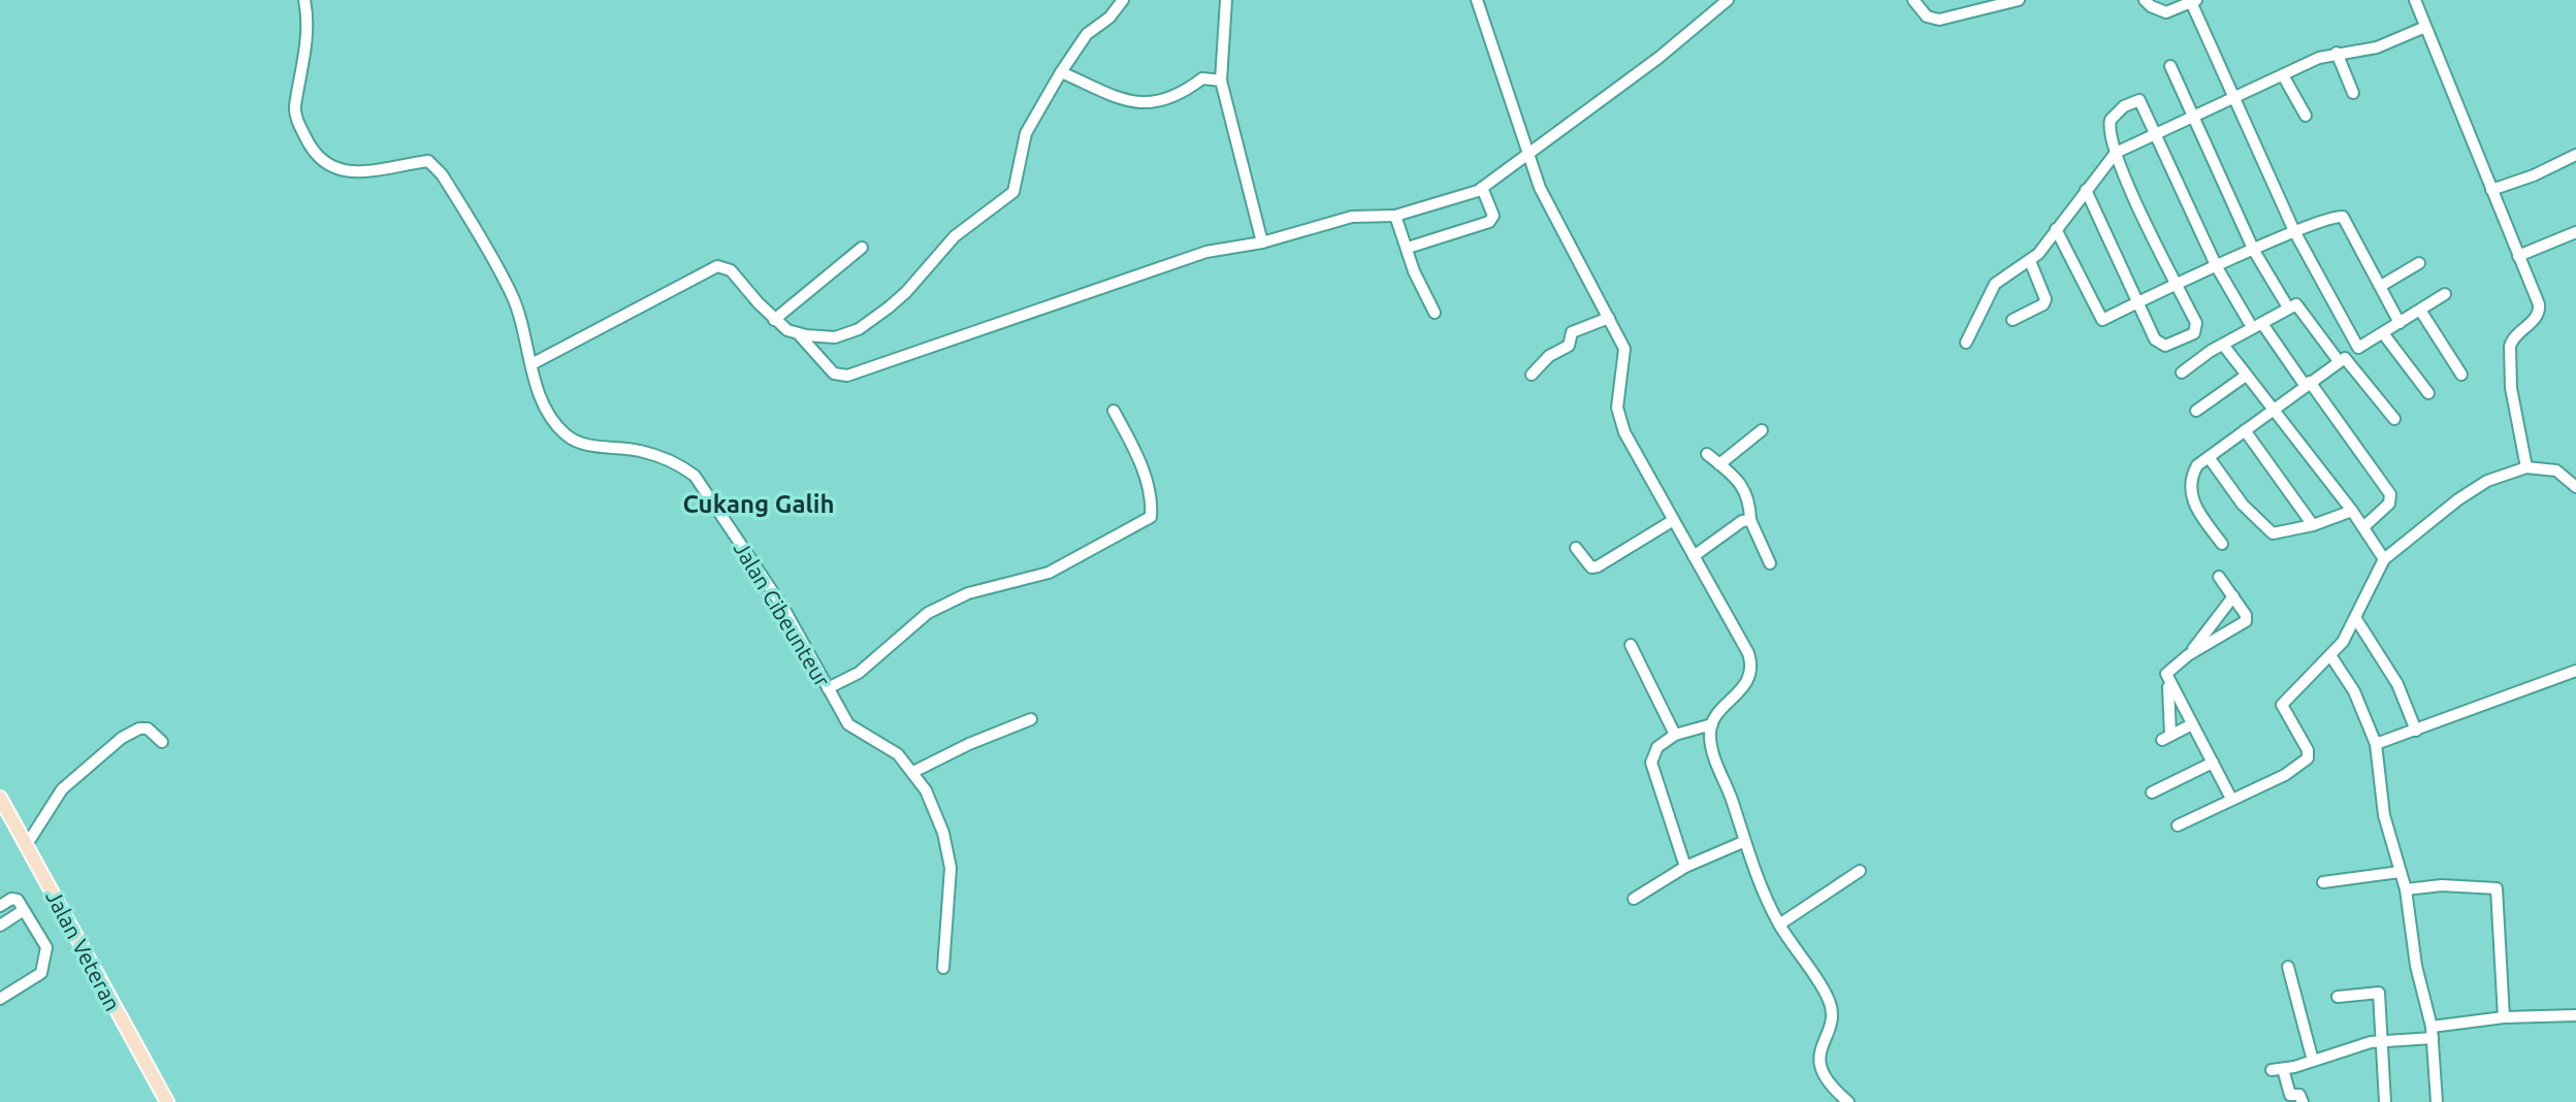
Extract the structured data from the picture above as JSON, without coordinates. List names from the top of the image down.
{
  "streets": {
    "main road": ["Jalan Veteran"],
    "street": ["Jalan Cibeunteur"]
  },
  "districts": ["Cukang Galih"]
}
